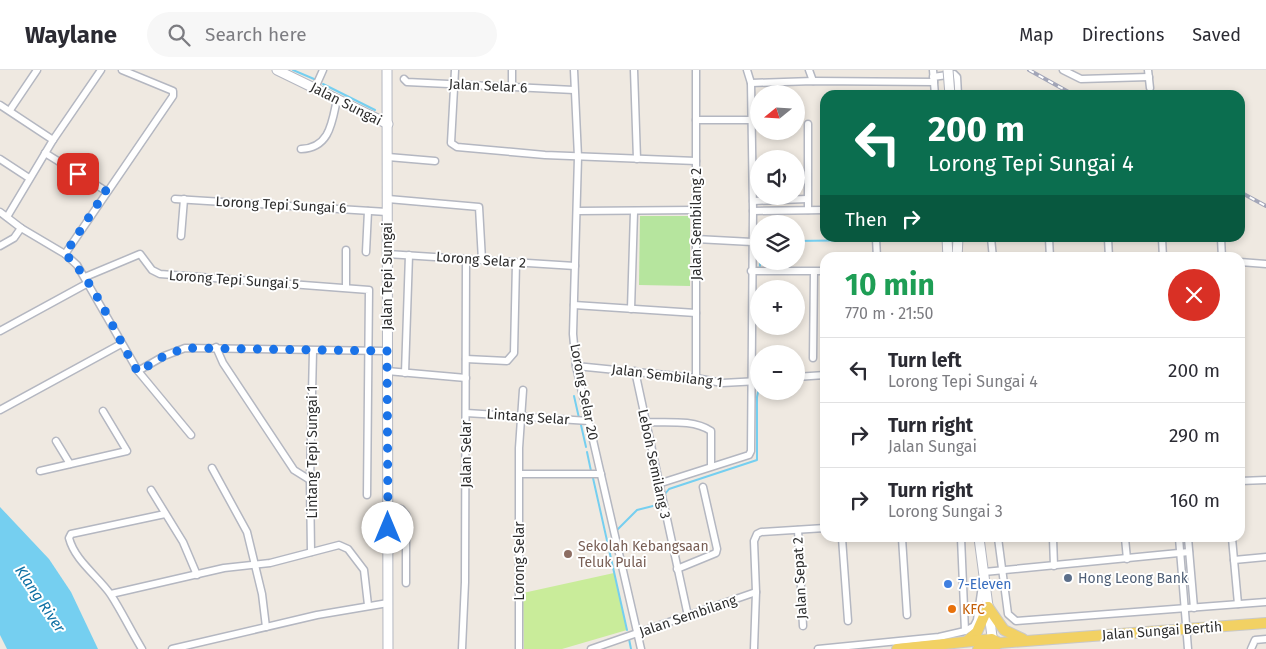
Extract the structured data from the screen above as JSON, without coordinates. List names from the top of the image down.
{
  "streets": {
    "main road": ["Jalan Sungai", "Jalan Tepi Sungai", "Jalan Sungai Bertih"],
    "street": [
      "Jalan Selar 6",
      "Lorong Tepi Sungai 6",
      "Jalan Sembilang 2",
      "Lorong Selar 2",
      "Lorong Tepi Sungai 5",
      "Jalan Sembilang 1",
      "Lorong Selar 20",
      "Lintang Selar",
      "Lintang Tepi Sungai 1",
      "Jalan Selar",
      "Leboh Semilang 3",
      "Lorong Selar",
      "Jalan Sepat 2",
      "Jalan Sembilang"
    ]
  },
  "crossings": [
    ["Jalan Selar 6", "Lorong Selar 20"],
    ["Jalan Sungai", "Jalan Tepi Sungai"],
    ["Lorong Tepi Sungai 6", "Jalan Tepi Sungai"],
    ["Jalan Sembilang 2", "Jalan Sembilang 1"],
    ["Lorong Selar 2", "Jalan Tepi Sungai"],
    ["Lorong Selar 2", "Lorong Selar 20"],
    ["Lorong Selar 2", "Jalan Selar"],
    ["Jalan Tepi Sungai", "Lorong Tepi Sungai 5"],
    ["Jalan Sembilang 1", "Lorong Selar 20"],
    ["Jalan Sembilang 1", "Leboh Semilang 3"],
    ["Lorong Selar 20", "Lintang Selar"],
    ["Lorong Selar 20", "Jalan Sembilang"],
    ["Lintang Selar", "Jalan Selar"],
    ["Lintang Selar", "Lorong Selar"],
    ["Leboh Semilang 3", "Jalan Sembilang"]
  ],
  "water": ["Klang River"],
  "places": [
    "Sekolah Kebangsaan Teluk Pulai",
    "Hong Leong Bank",
    "7-Eleven",
    "KFC"
  ],
  "north": "left",
  "page": {
    "header": "Waylane",
    "search": "Search here",
    "nav": ["Map", "Directions", "Saved"],
    "map_buttons": ["+", "−"],
    "turn": ["200 m", "Lorong Tepi Sungai 4"],
    "then": "Then",
    "heading": ["10 min", "770 m · 21:50"],
    "list": [
      {
        "name": "Turn left",
        "note": "Lorong Tepi Sungai 4",
        "value": "200 m"
      },
      {
        "name": "Turn right",
        "note": "Jalan Sungai",
        "value": "290 m"
      },
      {
        "name": "Turn right",
        "note": "Lorong Sungai 3",
        "value": "160 m"
      }
    ]
  }
}
